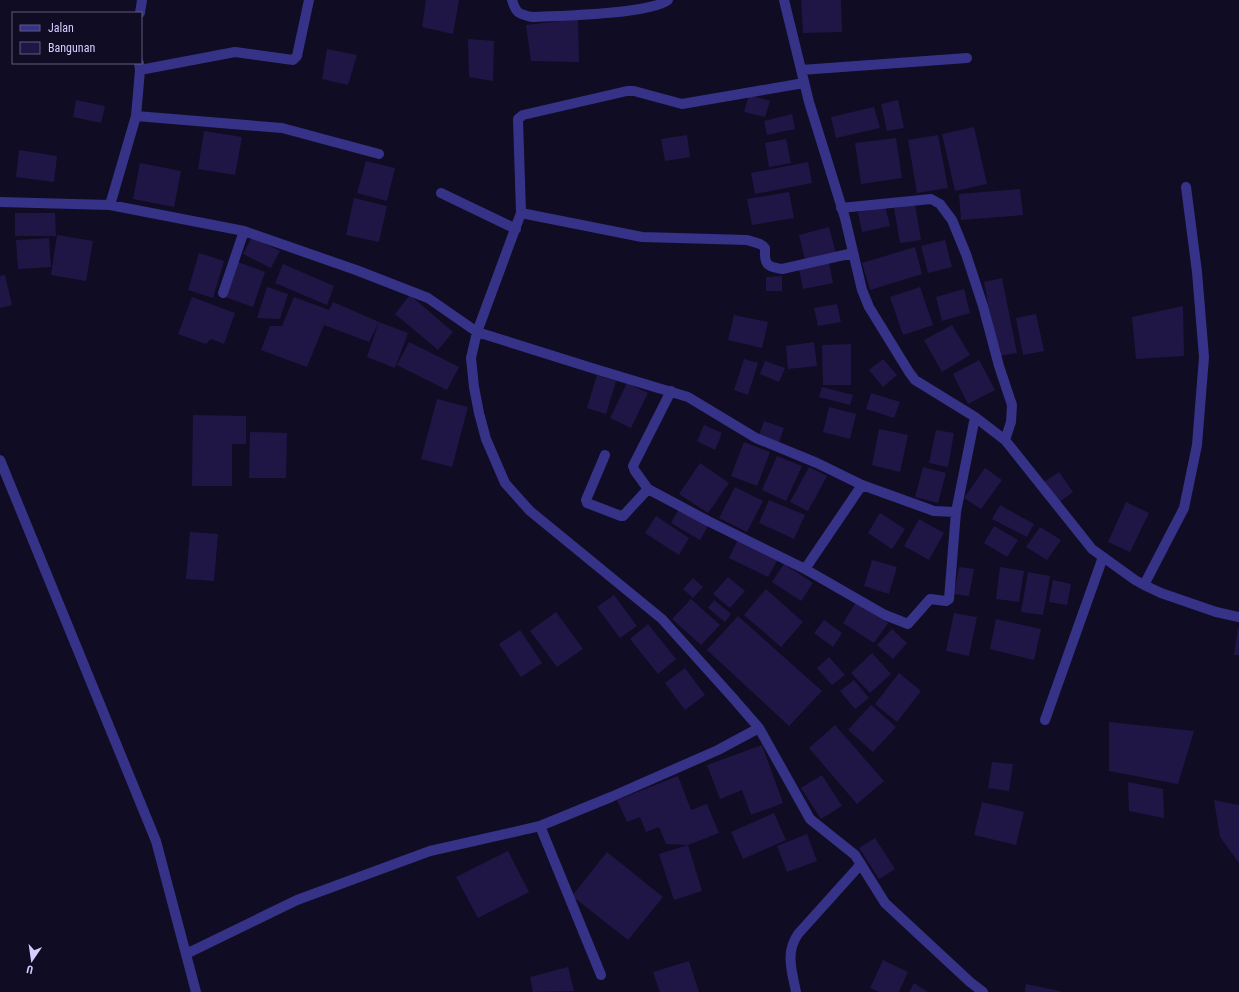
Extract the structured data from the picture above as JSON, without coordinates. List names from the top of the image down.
{
  "legend": ["Jalan", "Bangunan"],
  "north": "bottom"
}
